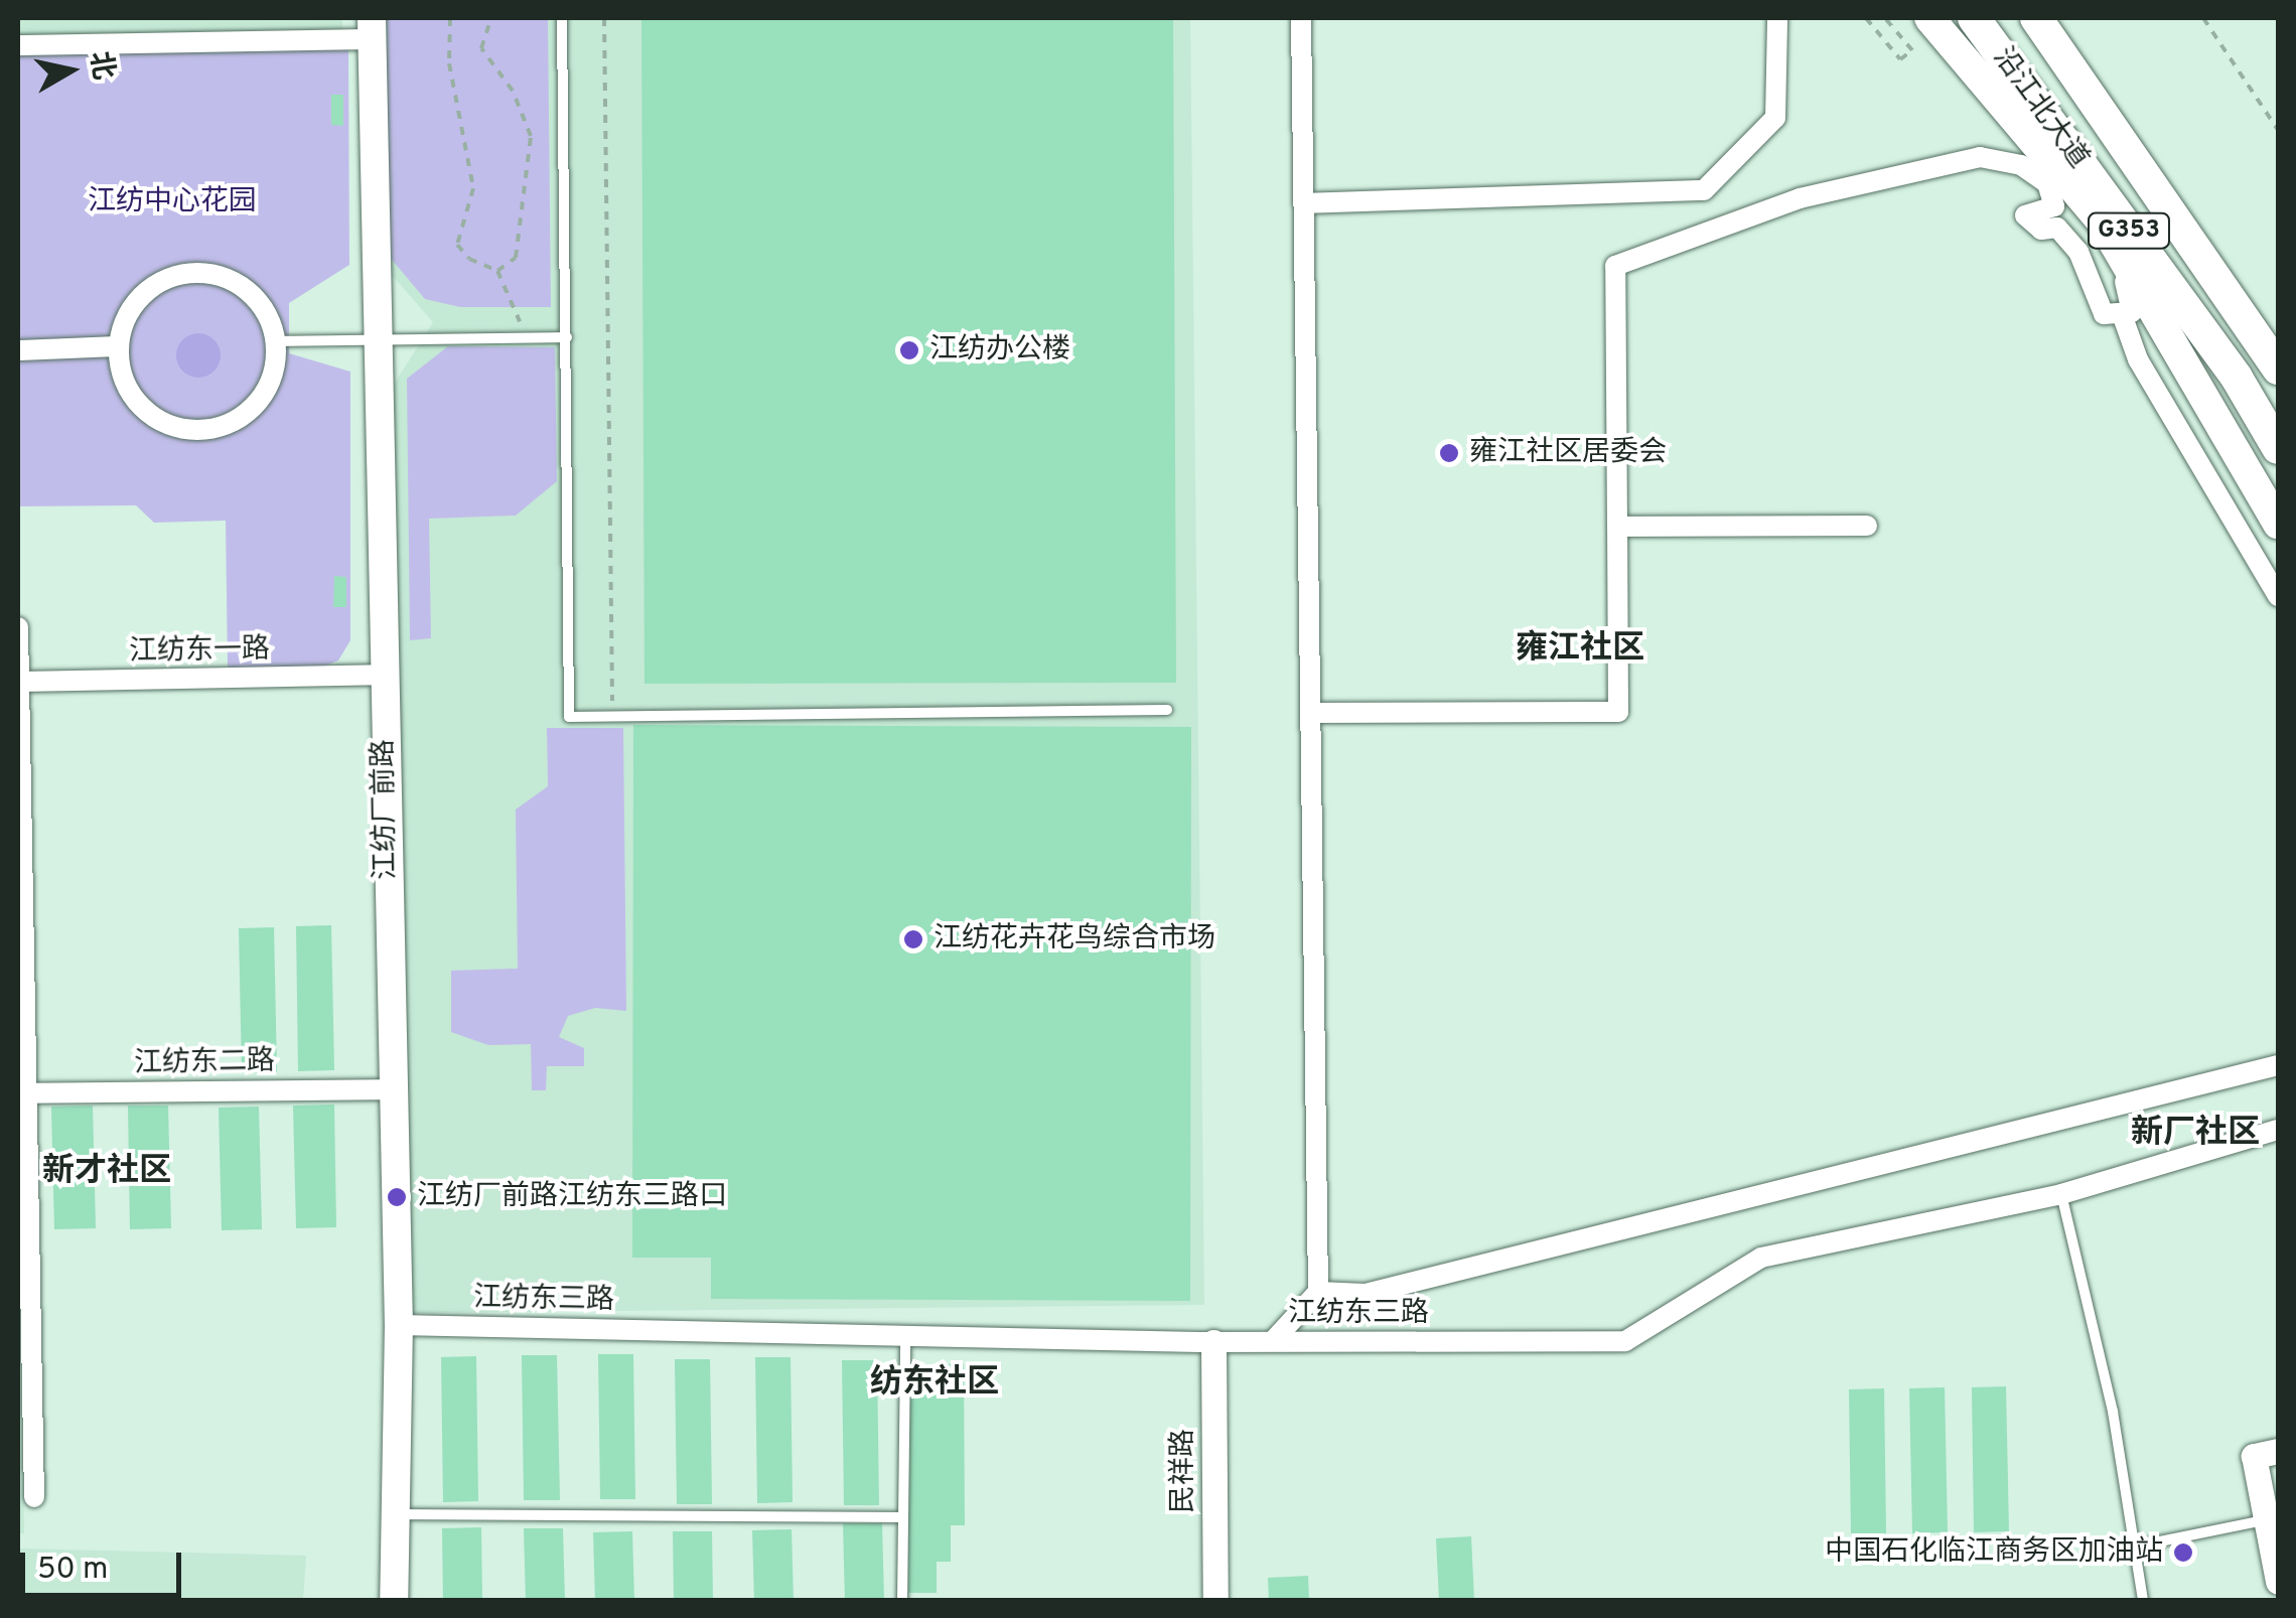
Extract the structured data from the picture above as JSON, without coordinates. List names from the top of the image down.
{
  "streets": {
    "highway": ["沿江北大道", "G353"],
    "main road": ["江纺厂前路"],
    "street": [
      "江纺东一路",
      "江纺东二路",
      "江纺东三路",
      "民祥路"
    ]
  },
  "crossings": [
    ["江纺东一路", "江纺厂前路"],
    ["江纺厂前路", "江纺东二路"],
    ["江纺厂前路", "江纺东三路"],
    ["江纺东三路", "民祥路"]
  ],
  "districts": [
    "雍江社区",
    "新厂社区",
    "新才社区",
    "纺东社区"
  ],
  "parks": ["江纺中心花园"],
  "places": [
    "江纺办公楼",
    "雍江社区居委会",
    "江纺花卉花鸟综合市场",
    "江纺厂前路江纺东三路口",
    "中国石化临江商务区加油站"
  ],
  "scale_bar": "50 m",
  "north": "right"
}
